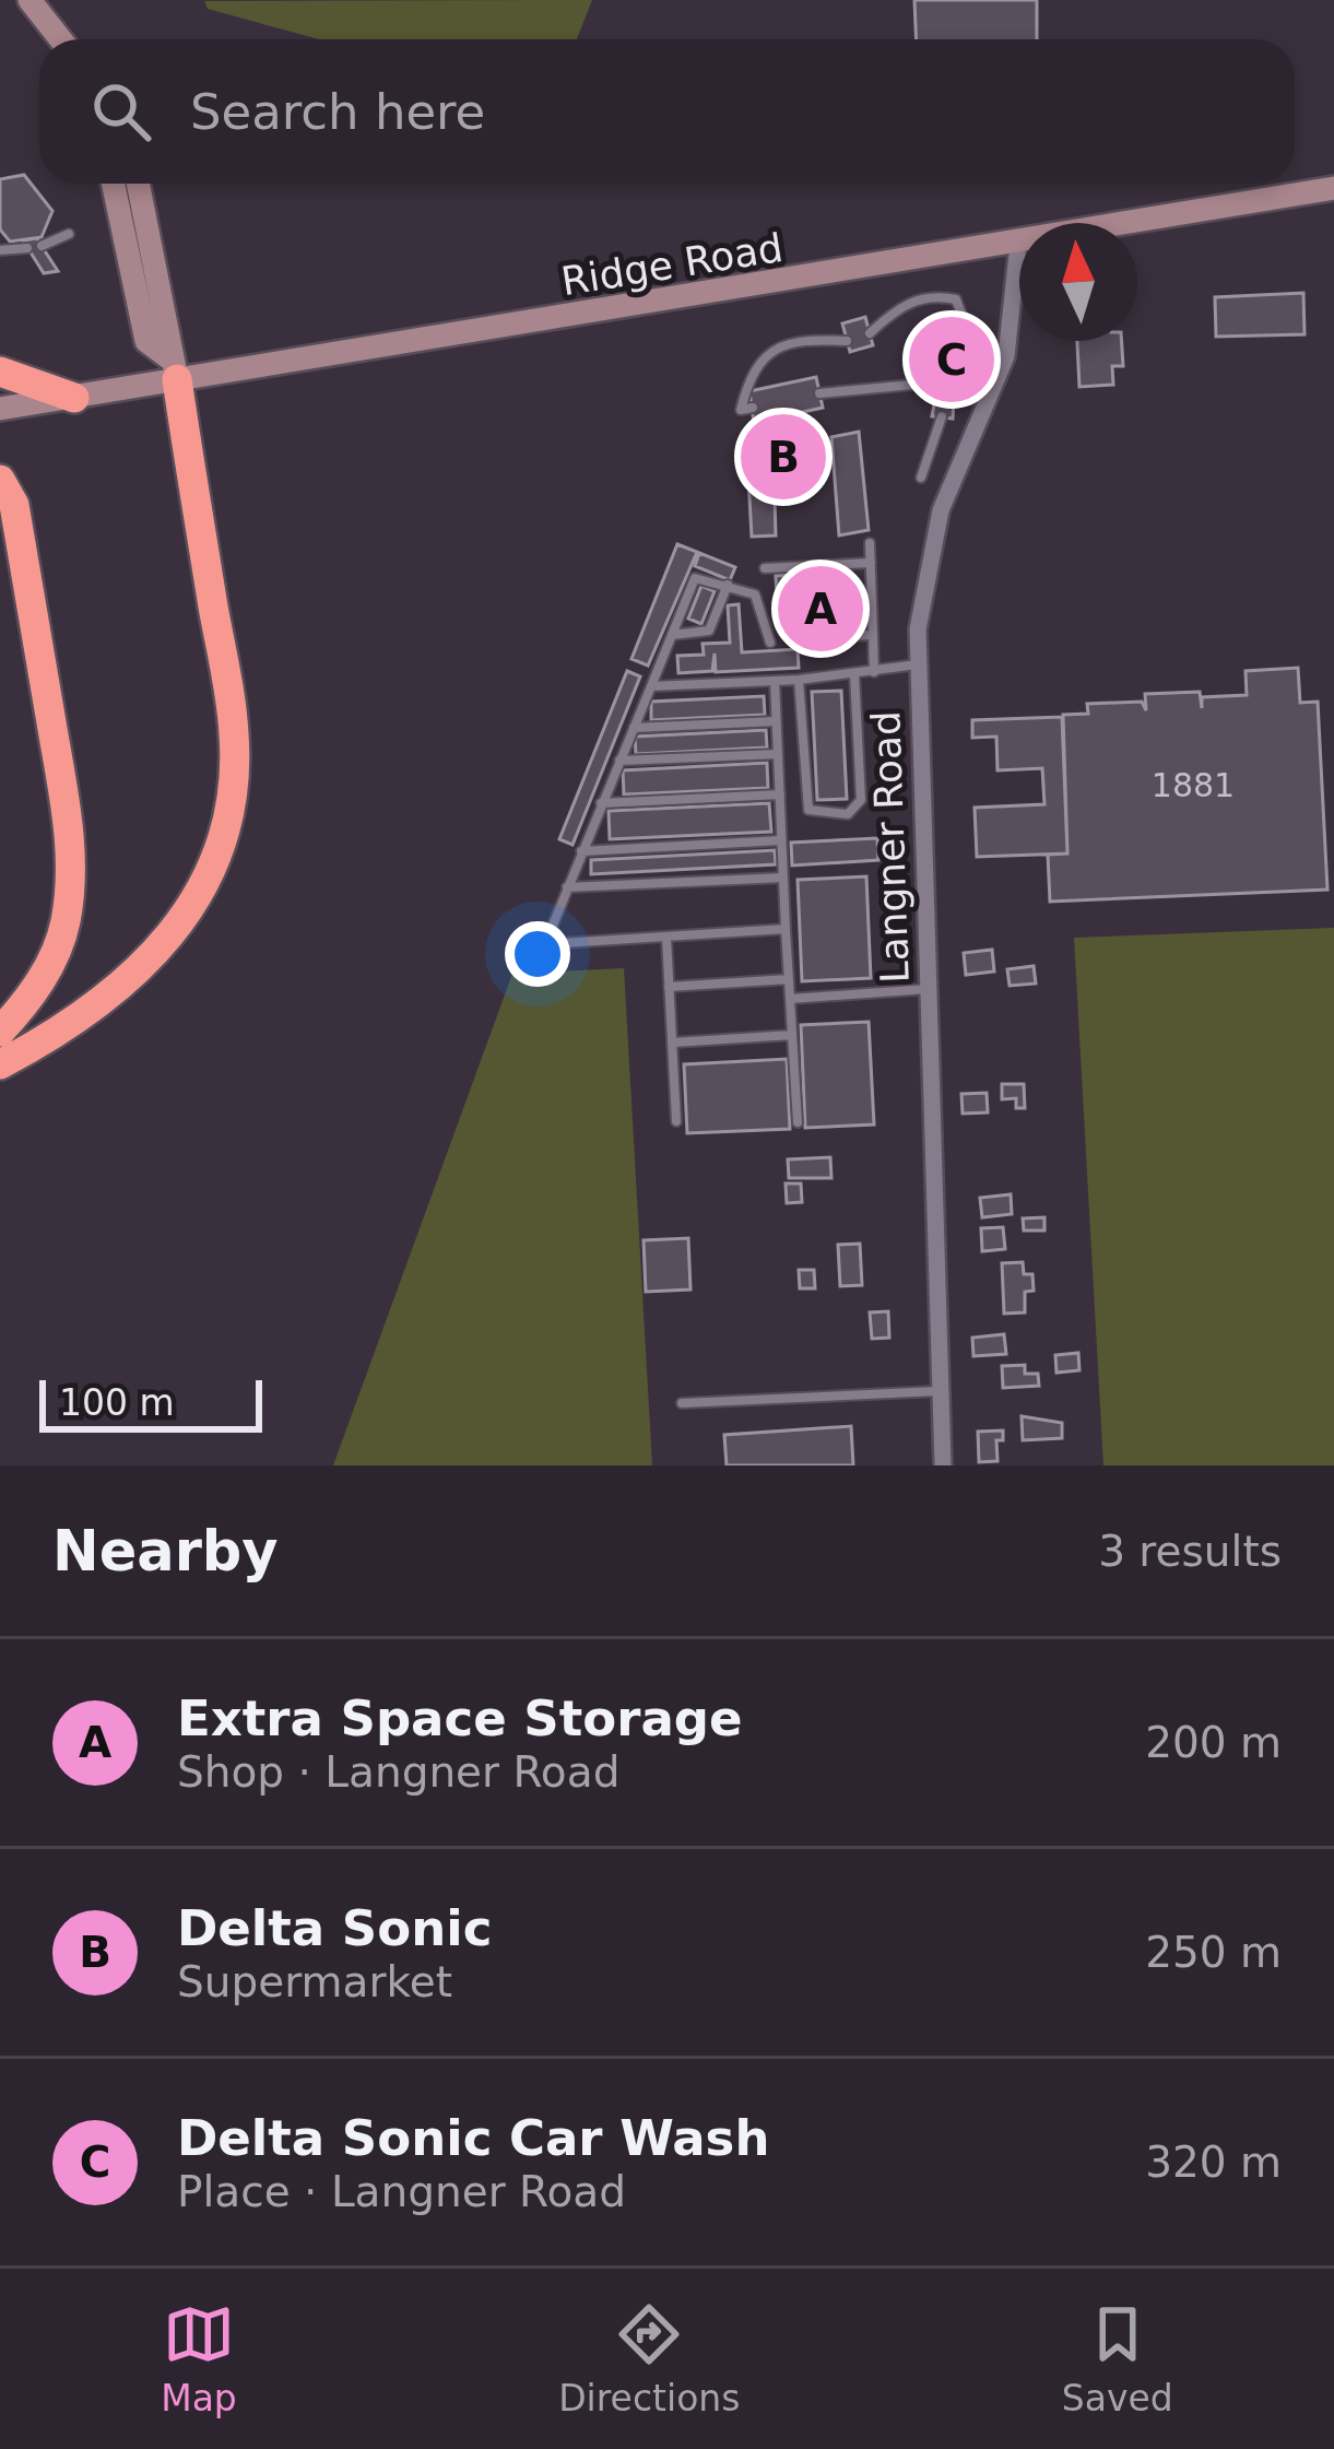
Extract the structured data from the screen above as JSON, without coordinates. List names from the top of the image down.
{
  "streets": {
    "street": ["Ridge Road", "Langner Road"]
  },
  "crossings": [
    ["Ridge Road", "Langner Road"]
  ],
  "house_numbers": ["1881"],
  "scale_bar": "100 m",
  "north": "top",
  "page": {
    "search": "Search here",
    "pins": ["C", "B", "A"],
    "scale": "100 m",
    "heading": ["Nearby", "3 results"],
    "list": [
      {
        "mark": "A",
        "name": "Extra Space Storage",
        "note": "Shop · Langner Road",
        "value": "200 m"
      },
      {
        "mark": "B",
        "name": "Delta Sonic",
        "note": "Supermarket",
        "value": "250 m"
      },
      {
        "mark": "C",
        "name": "Delta Sonic Car Wash",
        "note": "Place · Langner Road",
        "value": "320 m"
      }
    ],
    "nav": ["Map", "Directions", "Saved"]
  }
}
